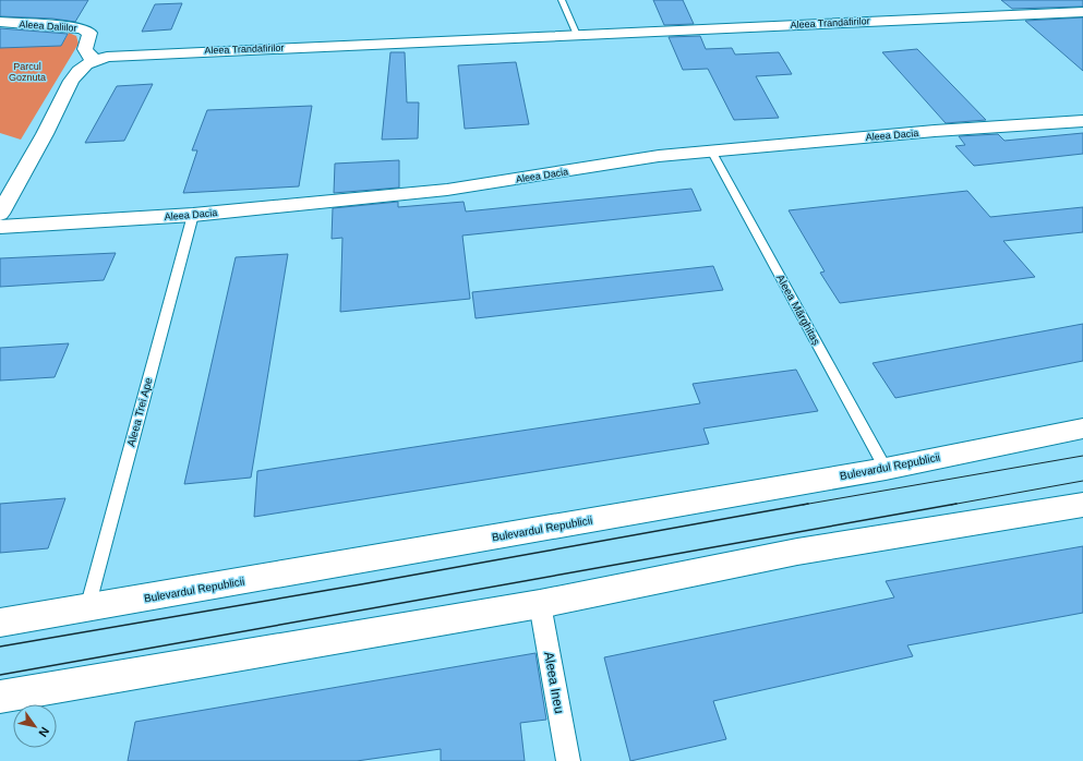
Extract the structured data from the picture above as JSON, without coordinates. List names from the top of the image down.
{
  "streets": {
    "street": [
      "Aleea Trandafirilor",
      "Aleea Daliilor",
      "Aleea Dacia",
      "Bulevardul Republicii",
      "Aleea Ineu"
    ],
    "lane": ["Aleea Mărghitaș", "Aleea Trei Ape"]
  },
  "crossings": [
    ["Aleea Trandafirilor", "Aleea Daliilor"],
    ["Aleea Dacia", "Aleea Mărghitaș"],
    ["Aleea Dacia", "Aleea Trei Ape"],
    ["Aleea Mărghitaș", "Bulevardul Republicii"],
    ["Aleea Trei Ape", "Bulevardul Republicii"]
  ],
  "parks": ["Parcul Goznuta"],
  "north": "bottom right"
}
